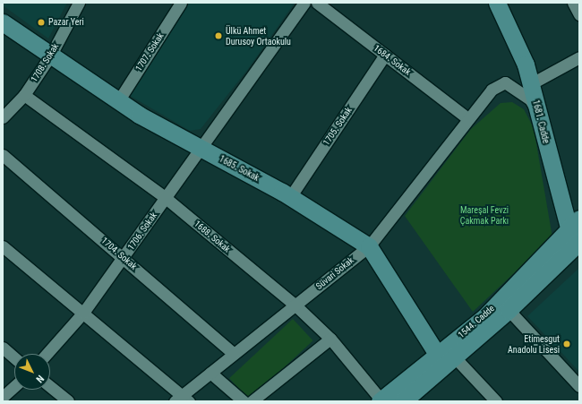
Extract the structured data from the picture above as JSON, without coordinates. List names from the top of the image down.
{
  "streets": {
    "street": [
      "1707. Sokak",
      "1684. Sokak",
      "1708. Sokak",
      "1681. Cadde",
      "1705. Sokak",
      "1685. Sokak",
      "1706. Sokak",
      "1688. Sokak",
      "1704. Sokak",
      "Süvari Sokak",
      "1544. Cadde"
    ]
  },
  "crossings": [
    ["1707. Sokak", "1685. Sokak"],
    ["1684. Sokak", "1705. Sokak"],
    ["1684. Sokak", "Süvari Sokak"],
    ["1708. Sokak", "1685. Sokak"],
    ["1708. Sokak", "1688. Sokak"],
    ["1681. Cadde", "Süvari Sokak"],
    ["1681. Cadde", "1544. Cadde"],
    ["1705. Sokak", "1685. Sokak"],
    ["1685. Sokak", "1706. Sokak"],
    ["1685. Sokak", "Süvari Sokak"],
    ["1685. Sokak", "1544. Cadde"],
    ["1706. Sokak", "1688. Sokak"],
    ["1706. Sokak", "1704. Sokak"],
    ["1688. Sokak", "Süvari Sokak"],
    ["1688. Sokak", "1544. Cadde"],
    ["1704. Sokak", "Süvari Sokak"]
  ],
  "parks": ["Mareşal Fevzi Çakmak Parkı"],
  "places": ["Pazar Yeri", "Ülkü Ahmet Durusoy Ortaokulu", "Etimesgut Anadolu Lisesi"],
  "north": "bottom right"
}
